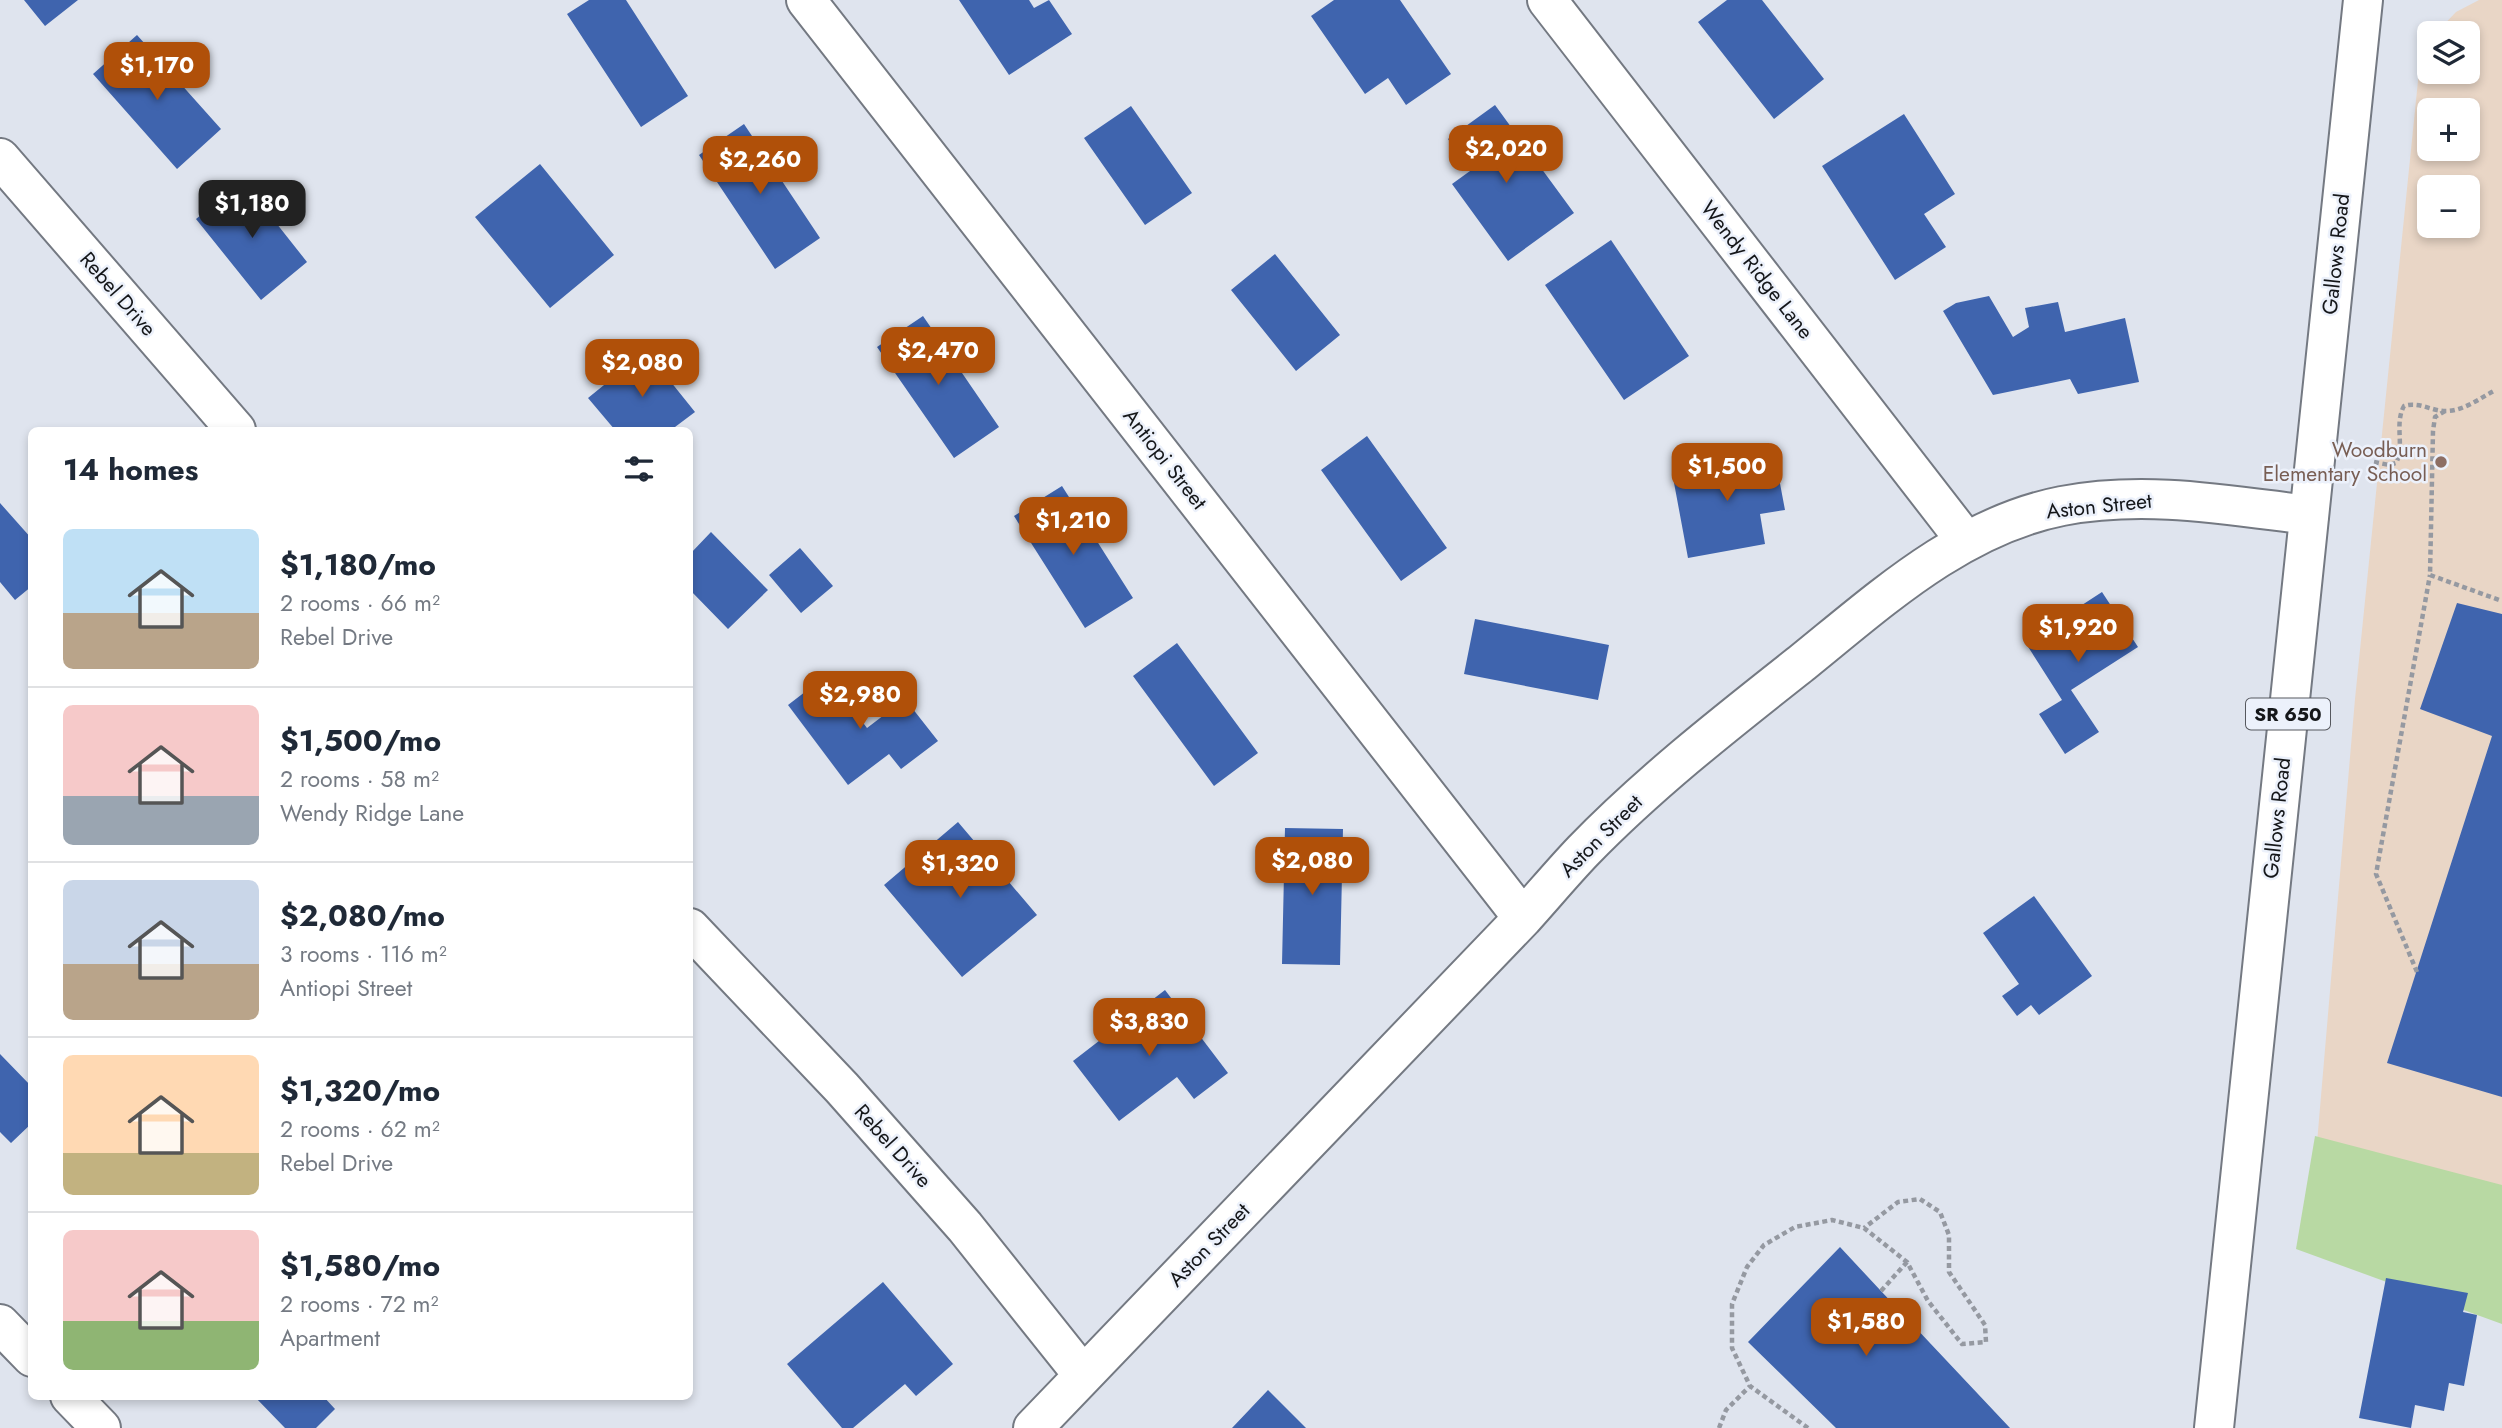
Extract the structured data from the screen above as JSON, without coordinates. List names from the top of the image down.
{
  "streets": {
    "street": [
      "Gallows Road",
      "Wendy Ridge Lane",
      "Rebel Drive",
      "Antiopi Street",
      "Aston Street",
      "SR 650"
    ]
  },
  "crossings": [
    ["Gallows Road", "Aston Street"],
    ["Wendy Ridge Lane", "Aston Street"],
    ["Rebel Drive", "Aston Street"],
    ["Antiopi Street", "Aston Street"]
  ],
  "places": ["Woodburn Elementary School"],
  "page": {
    "map_buttons": ["+", "−"],
    "price": [
      "$1,170",
      "$2,020",
      "$2,260",
      "$1,180",
      "$2,470",
      "$2,080",
      "$1,500",
      "$1,210",
      "$1,920",
      "$2,980",
      "$2,080",
      "$1,320",
      "$3,830",
      "$1,580"
    ],
    "heading": "14 homes",
    "list": [
      {
        "name": "$1,180/mo",
        "note": "2 rooms · 66 m² · Rebel Drive"
      },
      {
        "name": "$1,500/mo",
        "note": "2 rooms · 58 m² · Wendy Ridge Lane"
      },
      {
        "name": "$2,080/mo",
        "note": "3 rooms · 116 m² · Antiopi Street"
      },
      {
        "name": "$1,320/mo",
        "note": "2 rooms · 62 m² · Rebel Drive"
      },
      {
        "name": "$1,580/mo",
        "note": "2 rooms · 72 m² · Apartment"
      }
    ]
  }
}
